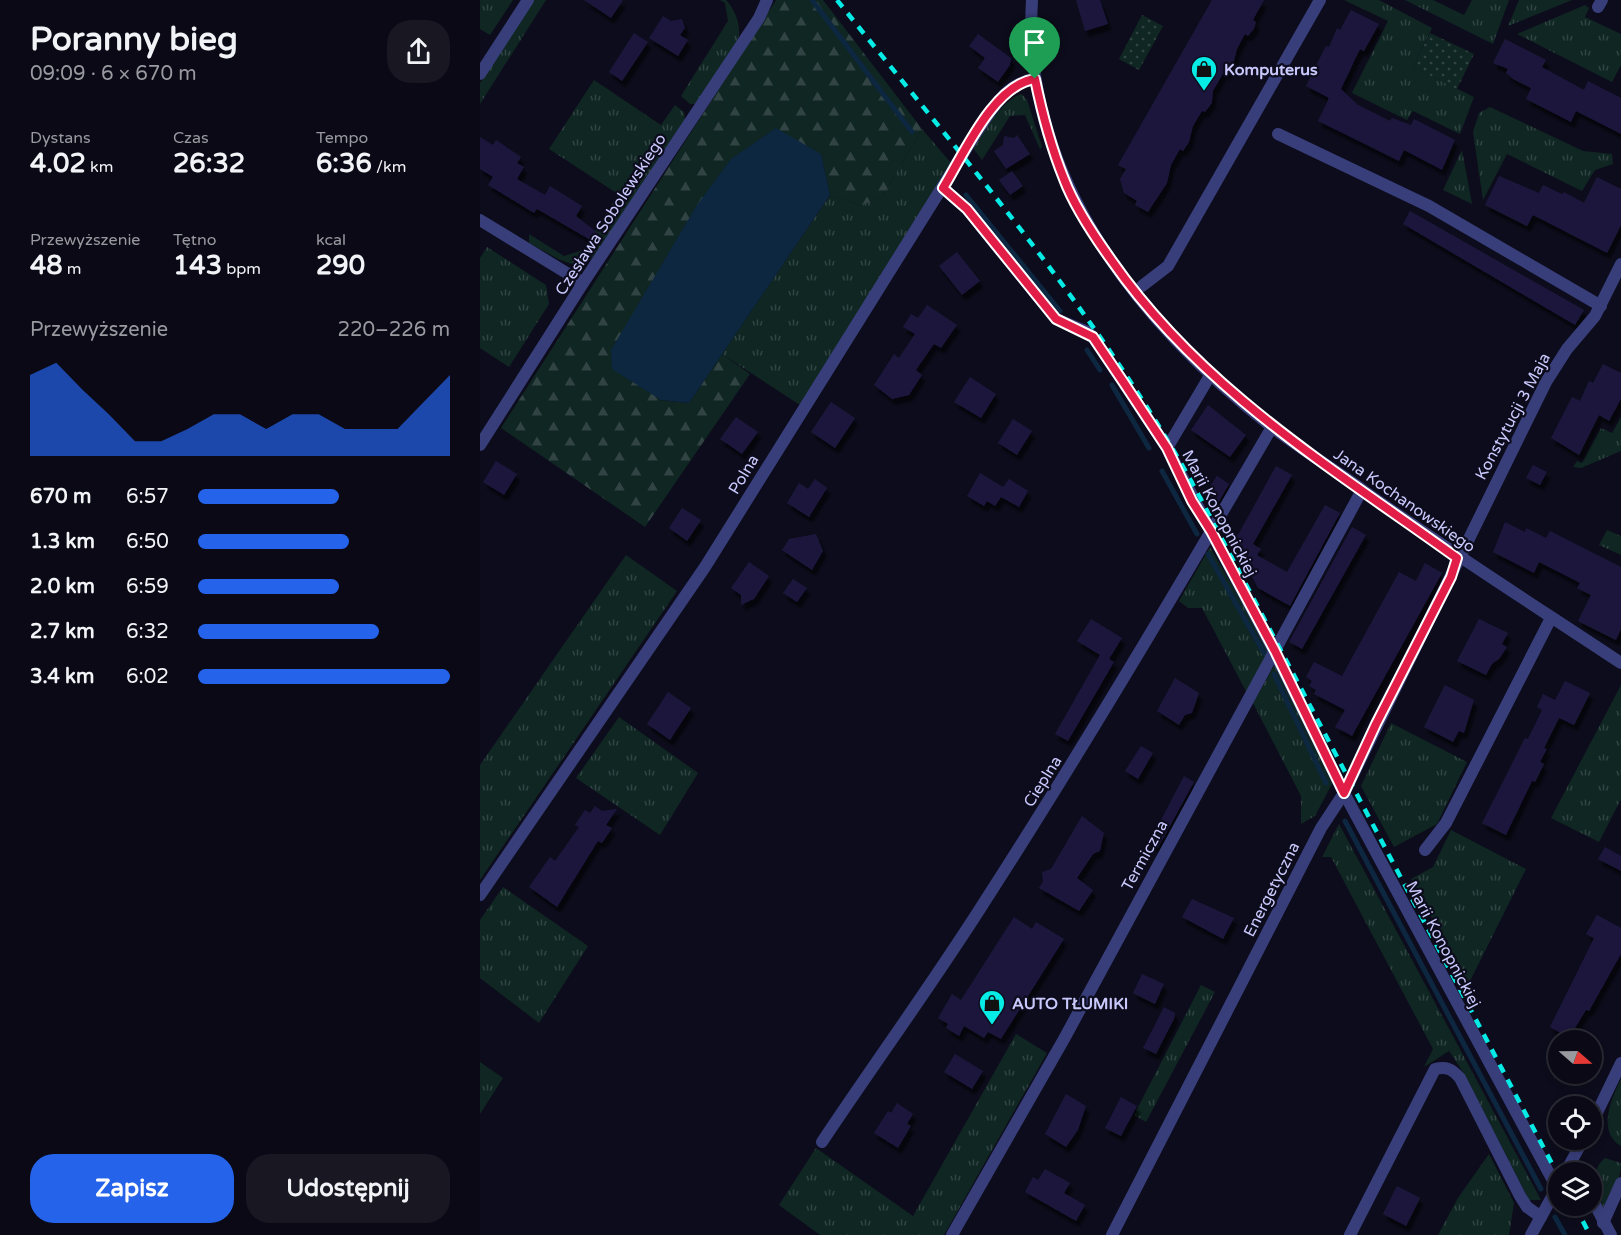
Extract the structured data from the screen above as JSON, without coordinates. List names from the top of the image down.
{
  "streets": {
    "street": [
      "Czesława Sobolewskiego",
      "Konstytucji 3 Maja",
      "Polna",
      "Jana Kochanowskiego",
      "Marii Konopnickiej",
      "Cieplna",
      "Termiczna",
      "Energetyczna"
    ]
  },
  "crossings": [
    ["Konstytucji 3 Maja", "Jana Kochanowskiego"],
    ["Konstytucji 3 Maja", "Energetyczna"],
    ["Polna", "Marii Konopnickiej"],
    ["Jana Kochanowskiego", "Cieplna"],
    ["Jana Kochanowskiego", "Termiczna"],
    ["Jana Kochanowskiego", "Energetyczna"],
    ["Marii Konopnickiej", "Cieplna"],
    ["Marii Konopnickiej", "Termiczna"],
    ["Marii Konopnickiej", "Energetyczna"]
  ],
  "places": {
    "shop": ["Komputerus", "AUTO TŁUMIKI"]
  },
  "north": "right",
  "page": {
    "heading": ["Poranny bieg", "09:09 · 6 × 670 m"],
    "stats": [
      ["Dystans", "4.02 km"],
      ["Czas", "26:32"],
      ["Tempo", "6:36 /km"],
      ["Przewyższenie", "48 m"],
      ["Tętno", "143 bpm"],
      ["kcal", "290"]
    ],
    "chart": ["Przewyższenie", "220–226 m"],
    "list": [
      {
        "name": "670 m",
        "note": "6:57"
      },
      {
        "name": "1.3 km",
        "note": "6:50"
      },
      {
        "name": "2.0 km",
        "note": "6:59"
      },
      {
        "name": "2.7 km",
        "note": "6:32"
      },
      {
        "name": "3.4 km",
        "note": "6:02"
      }
    ],
    "buttons": ["Zapisz", "Udostępnij"]
  }
}
